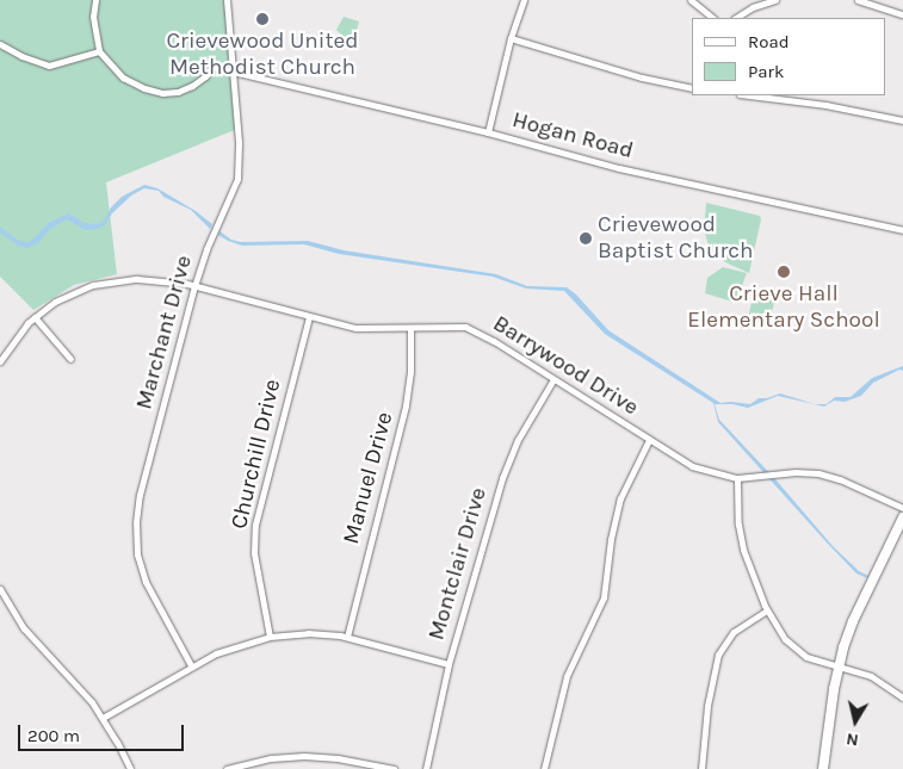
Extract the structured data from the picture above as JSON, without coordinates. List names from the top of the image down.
{
  "streets": {
    "street": [
      "Hogan Road",
      "Marchant Drive",
      "Barrywood Drive",
      "Churchill Drive",
      "Manuel Drive",
      "Montclair Drive"
    ]
  },
  "crossings": [
    ["Hogan Road", "Marchant Drive"],
    ["Marchant Drive", "Barrywood Drive"],
    ["Barrywood Drive", "Churchill Drive"],
    ["Barrywood Drive", "Manuel Drive"],
    ["Barrywood Drive", "Montclair Drive"]
  ],
  "places": ["Crievewood United Methodist Church", "Crievewood Baptist Church", "Crieve Hall Elementary School"],
  "legend": ["Road", "Park"],
  "scale_bar": "200 m",
  "north": "bottom"
}
